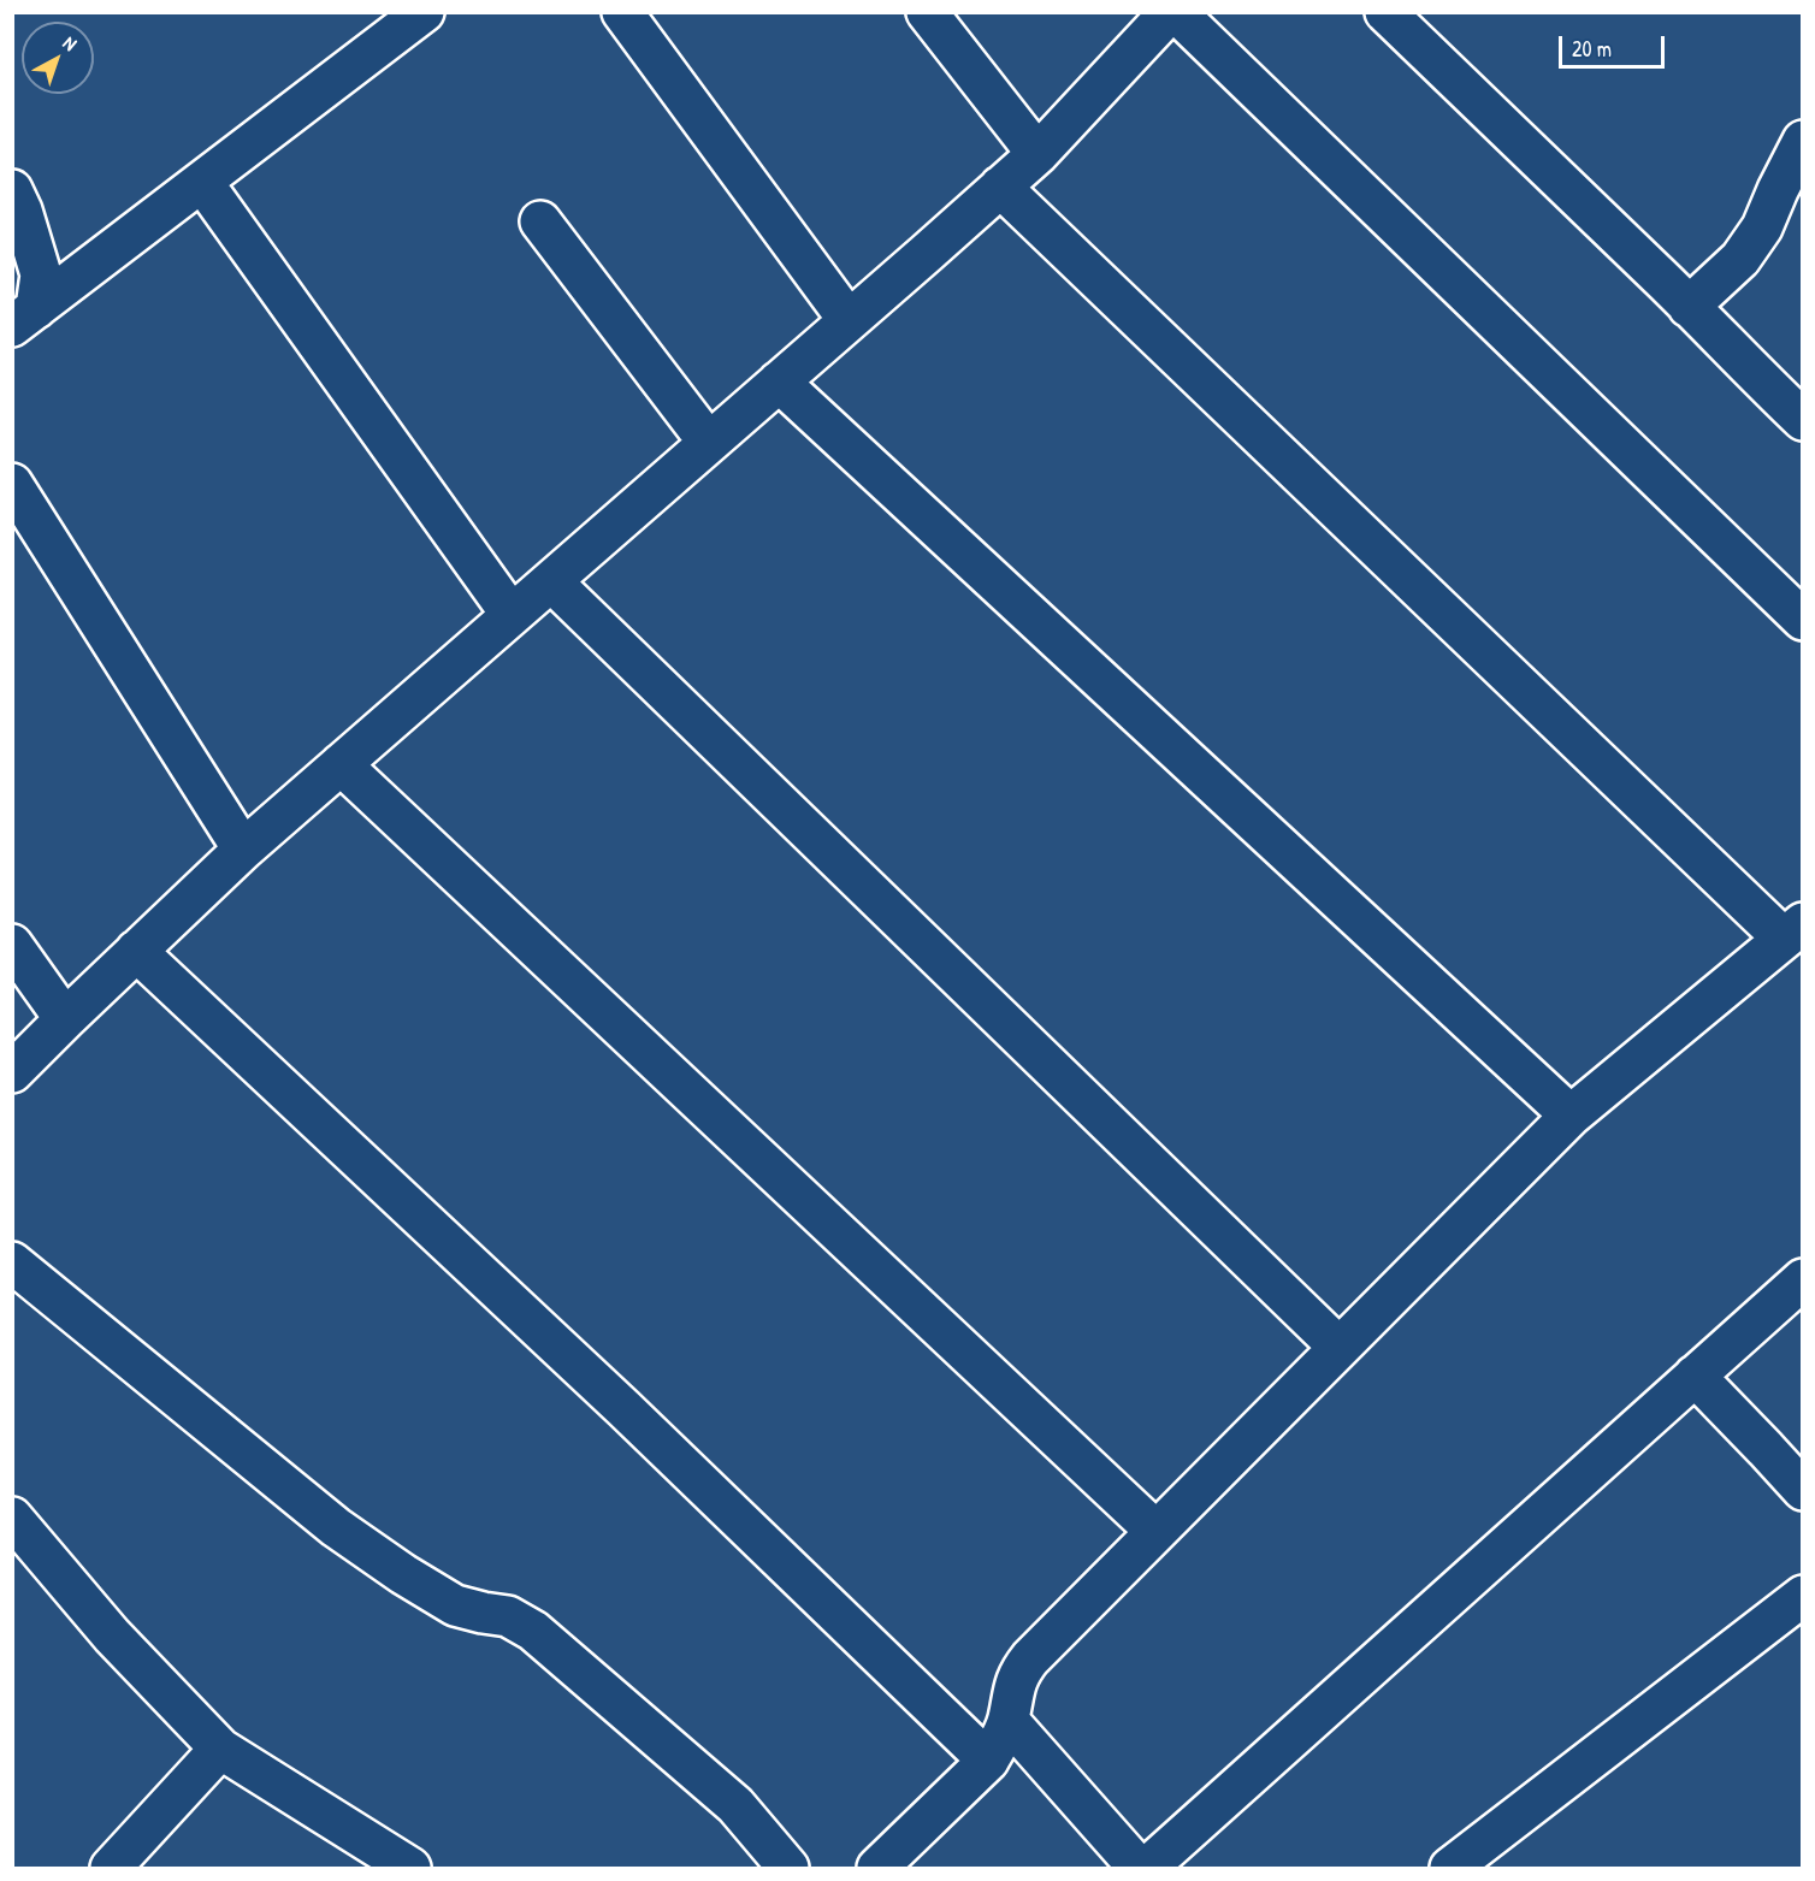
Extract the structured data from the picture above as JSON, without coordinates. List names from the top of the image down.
{
  "scale_bar": "20 m",
  "north": "top right"
}
